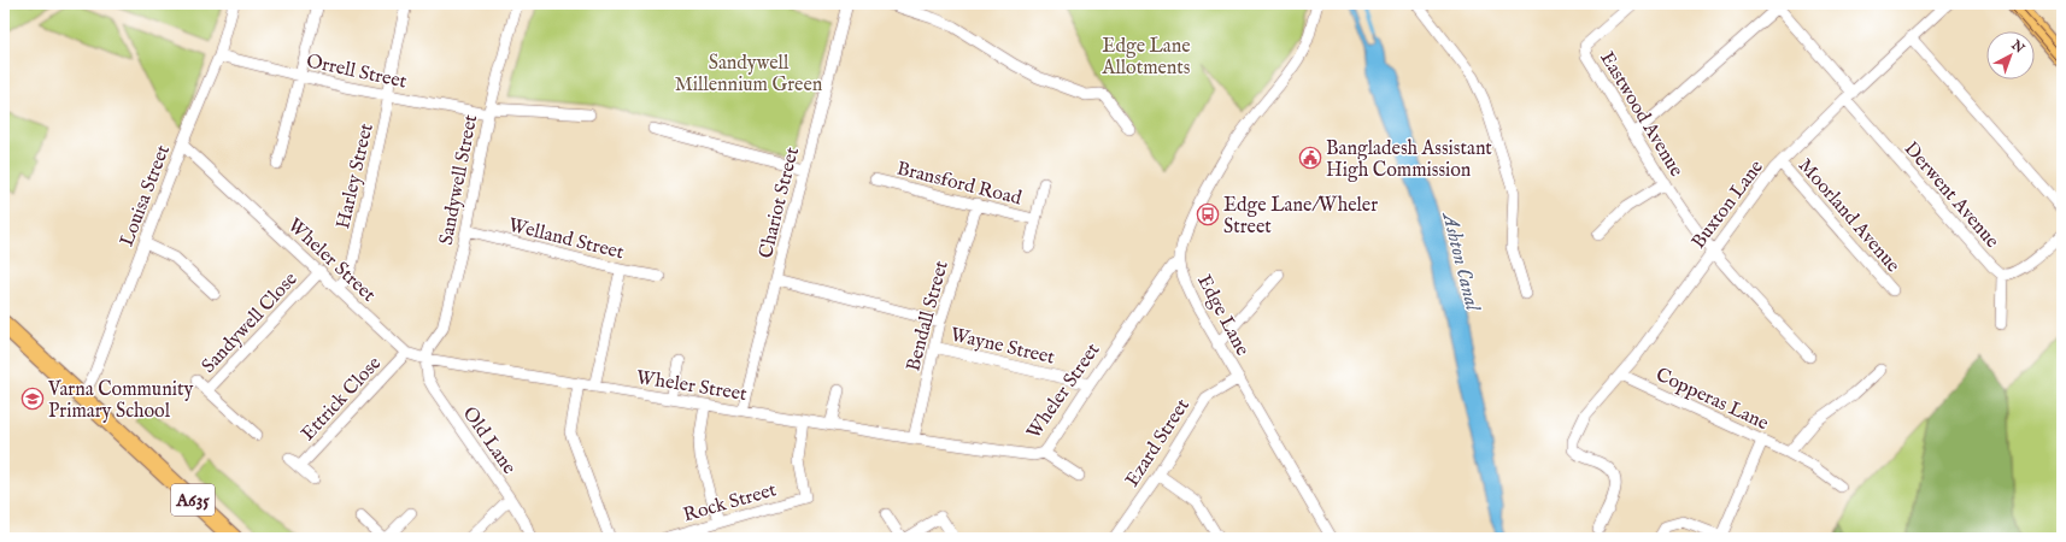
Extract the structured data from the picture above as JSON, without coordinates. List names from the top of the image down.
{
  "streets": {
    "main road": ["A635"],
    "street": [
      "Orrell Street",
      "Eastwood Avenue",
      "Harley Street",
      "Sandywell Street",
      "Bransford Road",
      "Derwent Avenue",
      "Louisa Street",
      "Chariot Street",
      "Buxton Lane",
      "Moorland Avenue",
      "Welland Street",
      "Wheler Street",
      "Edge Lane",
      "Bendall Street",
      "Sandywell Close",
      "Wayne Street",
      "Ettrick Close",
      "Copperas Lane",
      "Old Lane",
      "Ezard Street",
      "Rock Street"
    ]
  },
  "crossings": [
    ["Orrell Street", "Harley Street"],
    ["Orrell Street", "Sandywell Street"],
    ["Orrell Street", "Louisa Street"],
    ["Eastwood Avenue", "Derwent Avenue"],
    ["Eastwood Avenue", "Buxton Lane"],
    ["Harley Street", "Wheler Street"],
    ["Sandywell Street", "Welland Street"],
    ["Sandywell Street", "Wheler Street"],
    ["Sandywell Street", "Old Lane"],
    ["Bransford Road", "Bendall Street"],
    ["Derwent Avenue", "Buxton Lane"],
    ["Louisa Street", "Wheler Street"],
    ["Louisa Street", "A635"],
    ["Chariot Street", "Wheler Street"],
    ["Buxton Lane", "Moorland Avenue"],
    ["Buxton Lane", "Copperas Lane"],
    ["Wheler Street", "Edge Lane"],
    ["Wheler Street", "Bendall Street"],
    ["Wheler Street", "Sandywell Close"],
    ["Wheler Street", "Wayne Street"],
    ["Wheler Street", "Ettrick Close"],
    ["Wheler Street", "Old Lane"],
    ["Wheler Street", "Rock Street"],
    ["Edge Lane", "Ezard Street"],
    ["Bendall Street", "Wayne Street"]
  ],
  "water": ["Ashton Canal"],
  "parks": ["Edge Lane Allotments", "Sandywell Millennium Green"],
  "places": {
    "public building": ["Bangladesh Assistant High Commission"],
    "bus stop": ["Edge Lane/Wheler Street"],
    "school or university": ["Varna Community Primary School"]
  },
  "north": "top right"
}
